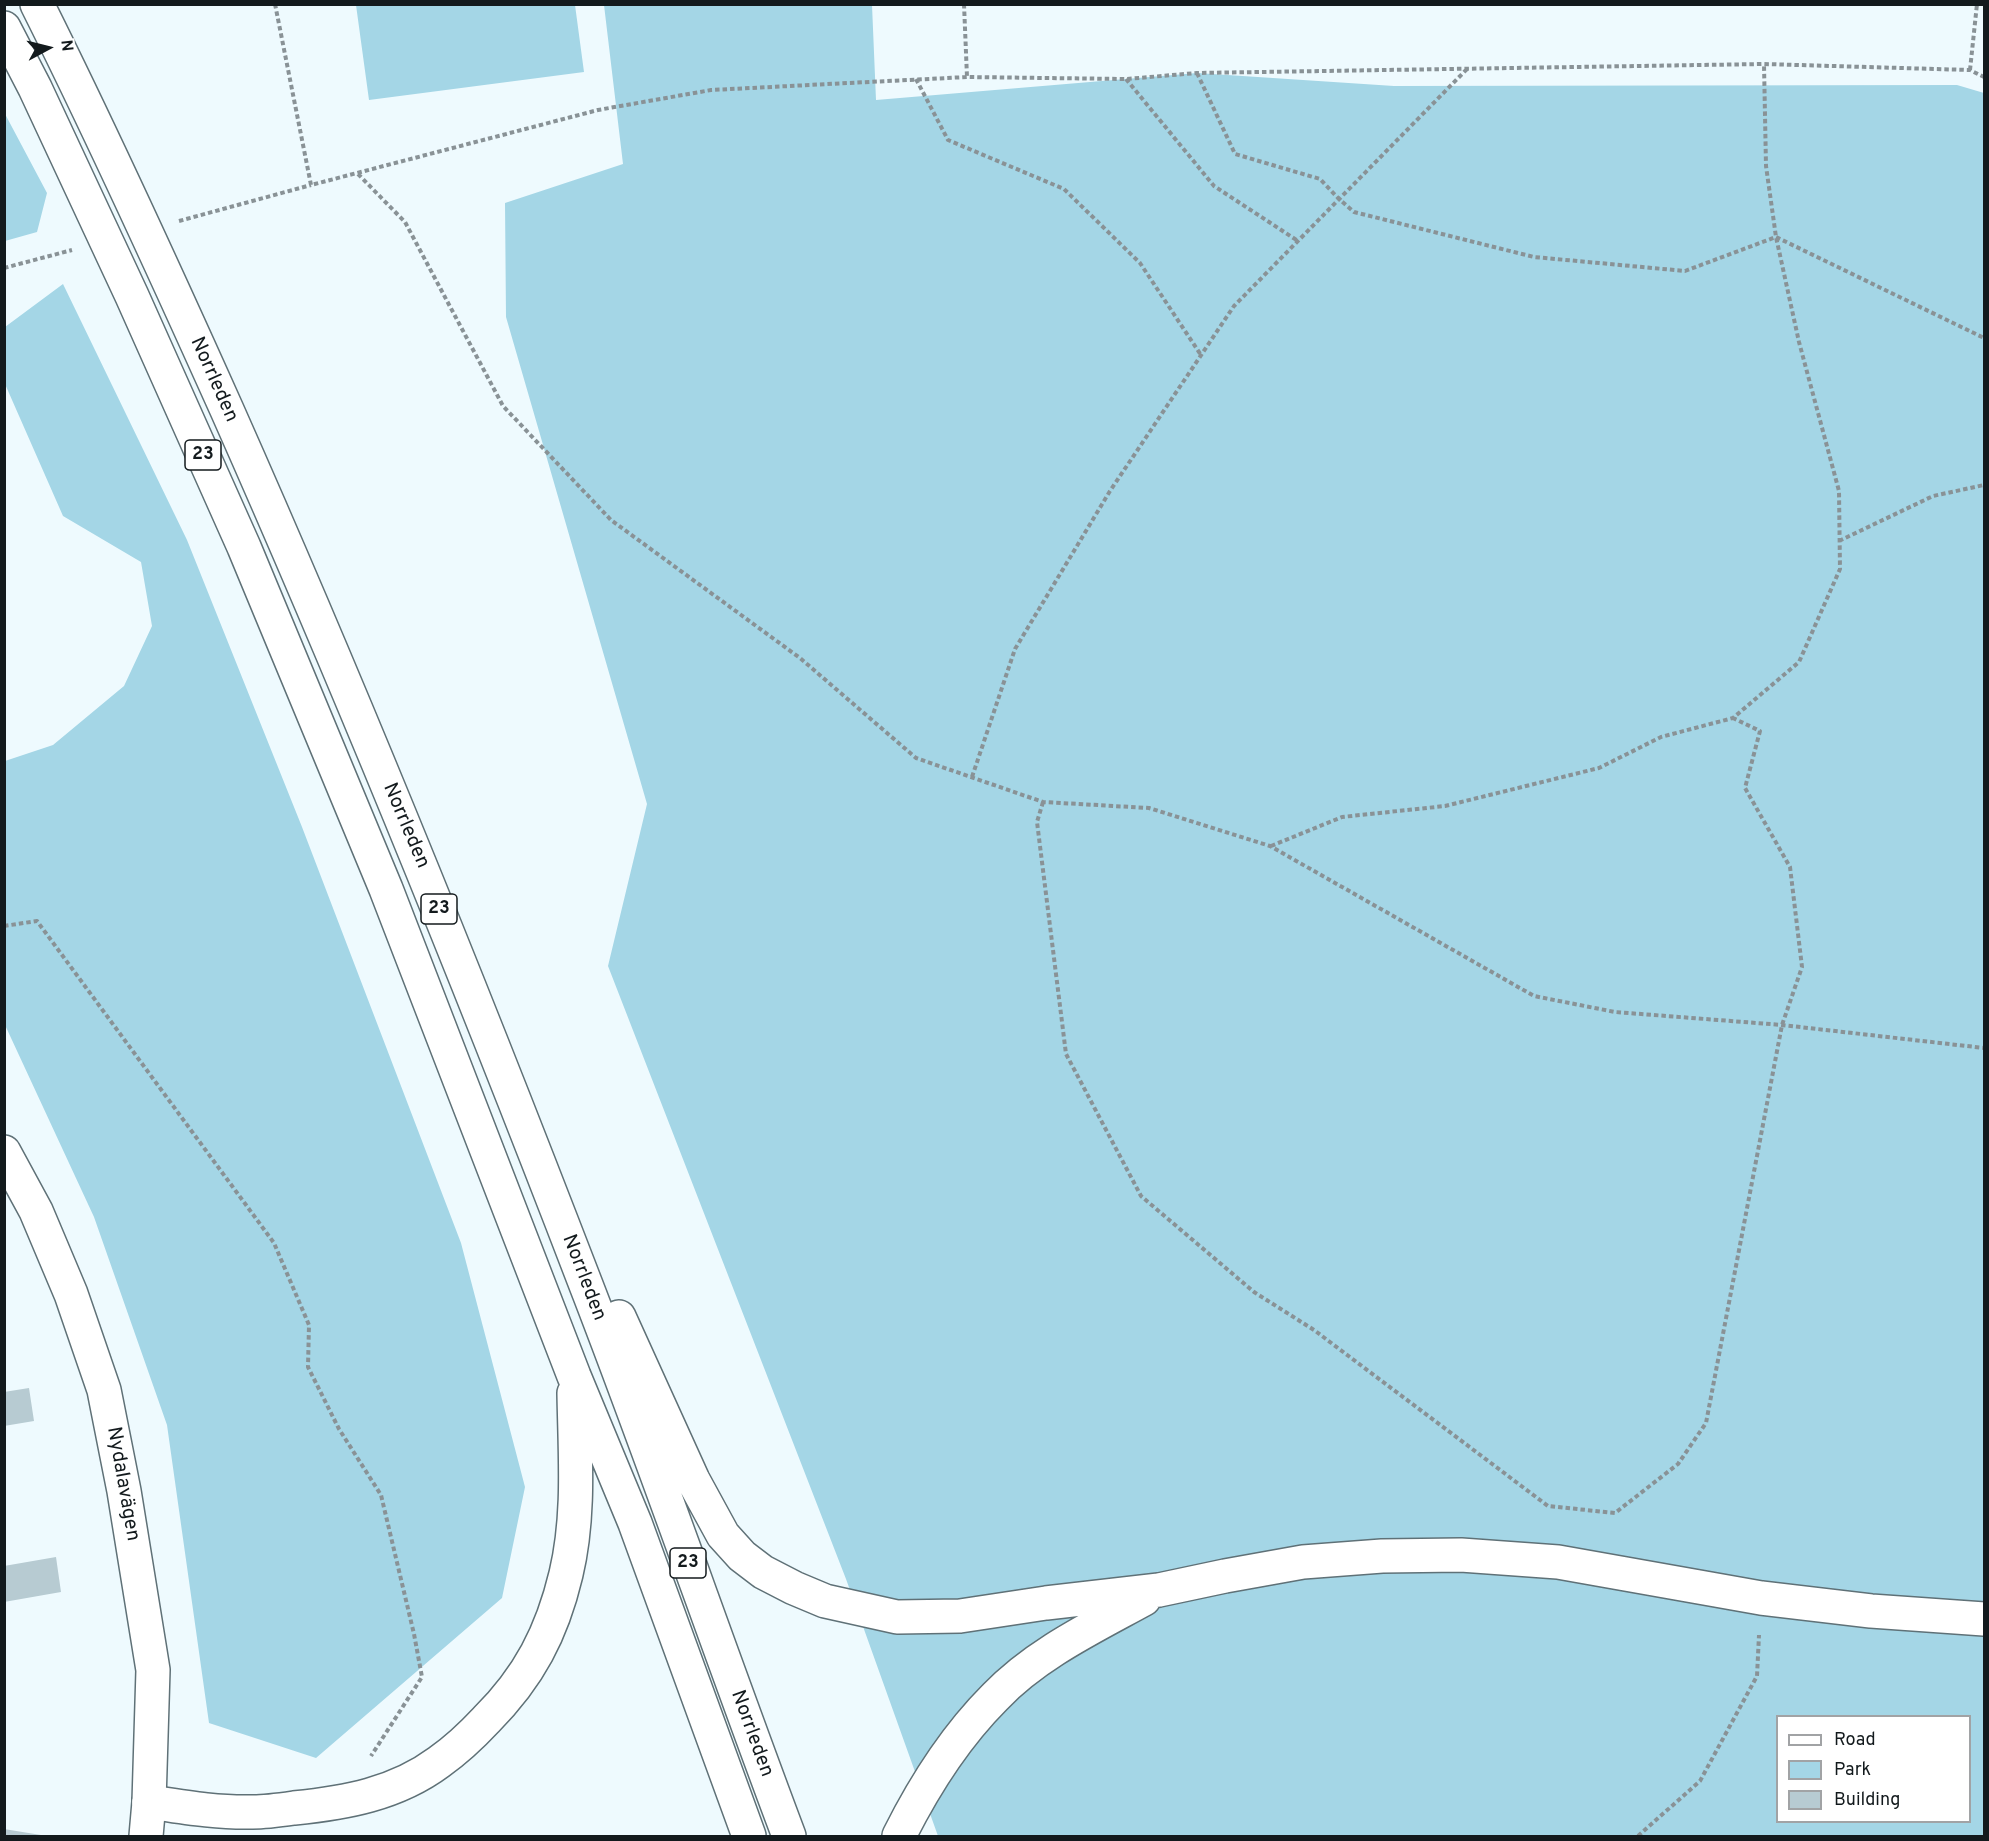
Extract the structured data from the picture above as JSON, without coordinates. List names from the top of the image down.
{
  "streets": {
    "main road": ["Norrleden", "23", "Nydalavägen"]
  },
  "legend": ["Road", "Park", "Building"],
  "north": "right"
}
